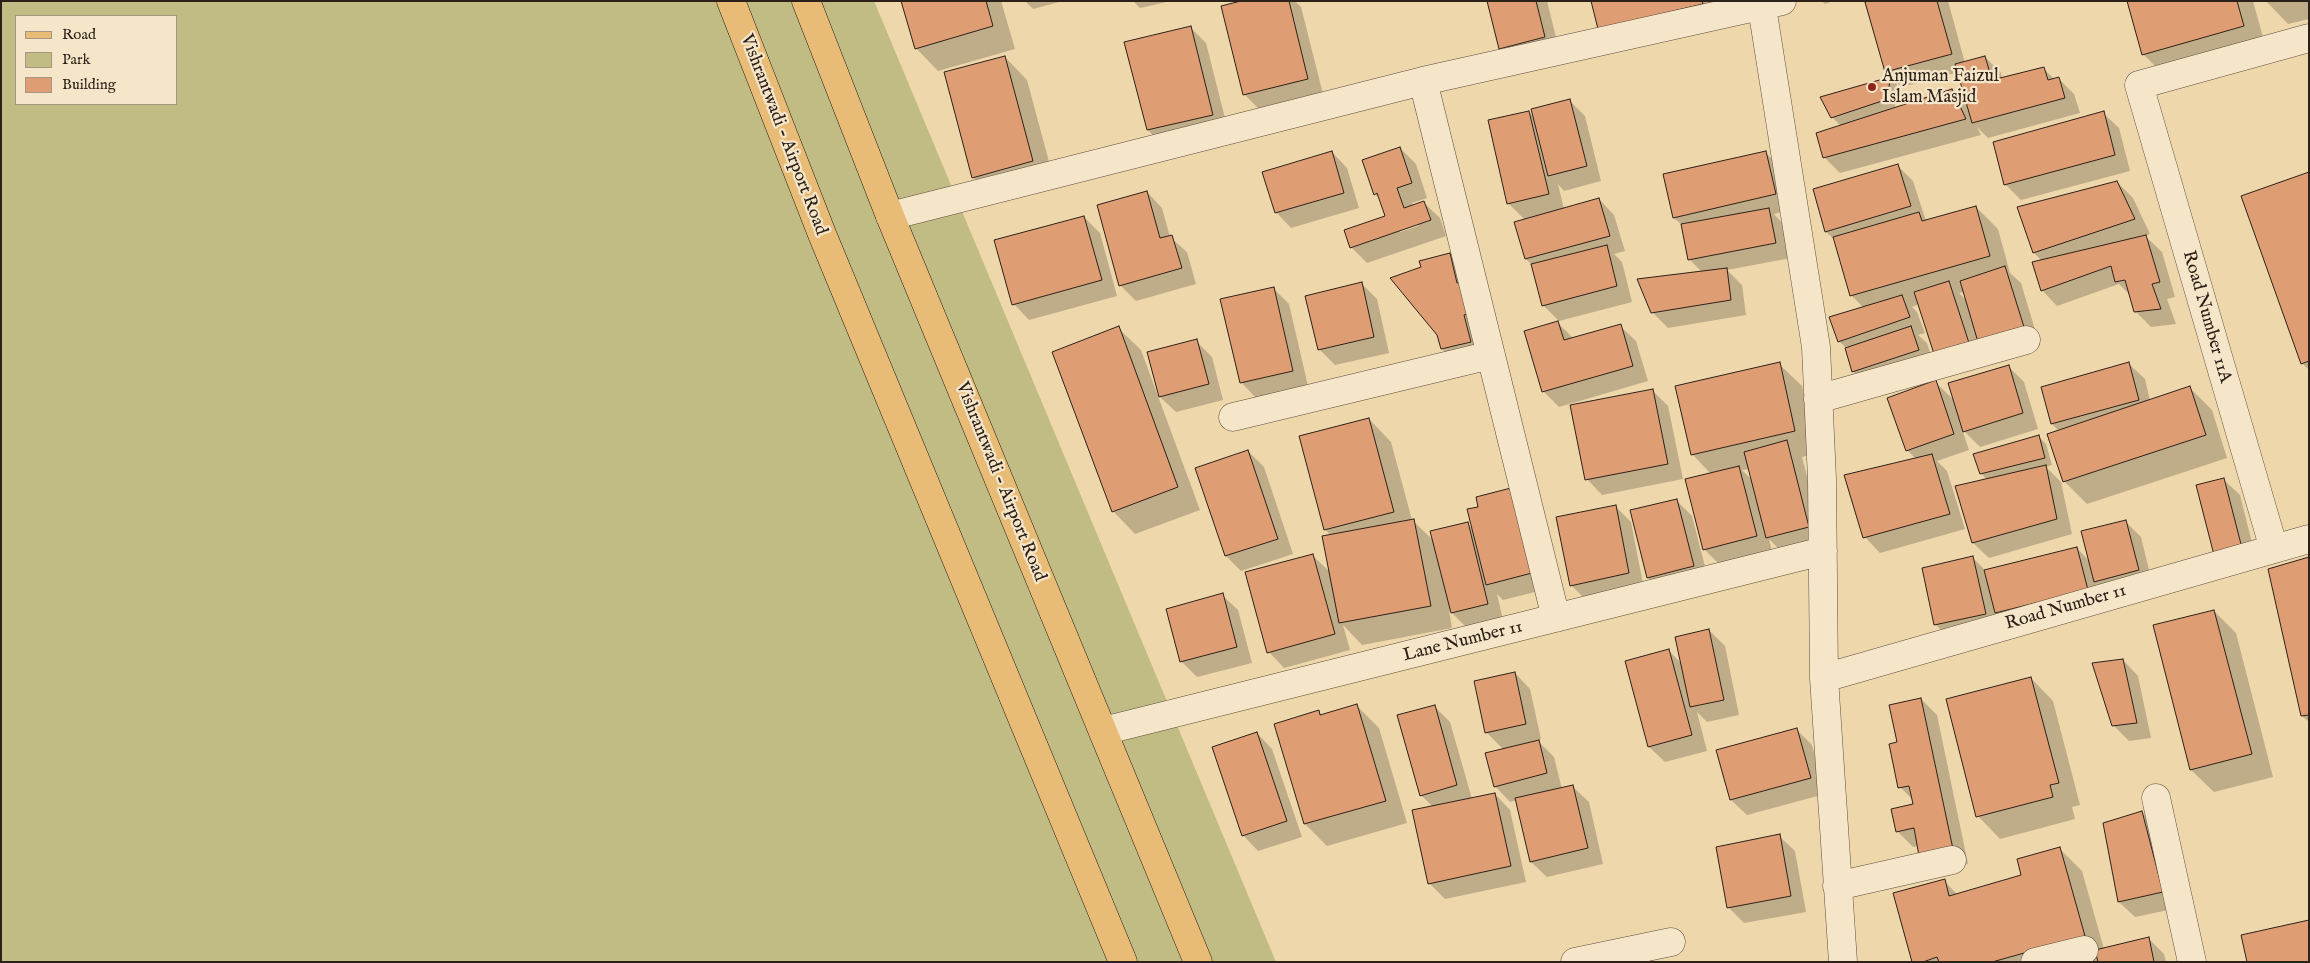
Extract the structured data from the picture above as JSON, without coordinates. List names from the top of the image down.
{
  "streets": {
    "main road": ["Vishrantwadi - Airport Road"],
    "street": ["Road Number 11A", "Road Number 11", "Lane Number 11"]
  },
  "crossings": [
    ["Vishrantwadi - Airport Road", "Lane Number 11"],
    ["Road Number 11A", "Road Number 11"]
  ],
  "places": ["Anjuman Faizul Islam Masjid"],
  "legend": ["Road", "Park", "Building"]
}
